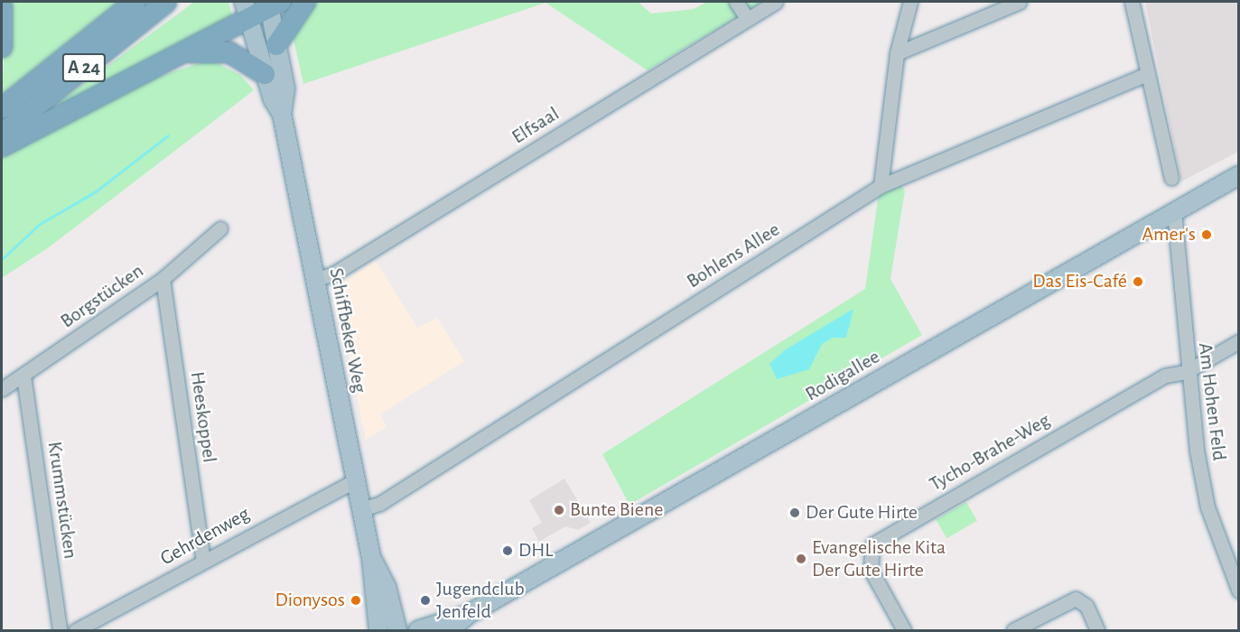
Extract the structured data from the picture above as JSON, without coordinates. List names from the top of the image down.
{
  "streets": {
    "highway": ["A 24"],
    "main road": ["Schiffbeker Weg", "Rodigallee"],
    "street": [
      "Elfsaal",
      "Bohlens Allee",
      "Borgstücken",
      "Am Hohen Feld",
      "Heeskoppel",
      "Tycho-Brahe-Weg",
      "Krummstücken",
      "Gehrdenweg"
    ]
  },
  "crossings": [
    ["Elfsaal", "Schiffbeker Weg"],
    ["Bohlens Allee", "Schiffbeker Weg"],
    ["Borgstücken", "Heeskoppel"],
    ["Borgstücken", "Krummstücken"],
    ["Schiffbeker Weg", "Gehrdenweg"],
    ["Rodigallee", "Am Hohen Feld"],
    ["Am Hohen Feld", "Tycho-Brahe-Weg"],
    ["Heeskoppel", "Gehrdenweg"]
  ],
  "places": [
    "Amer's",
    "Das Eis-Café",
    "Bunte Biene",
    "Der Gute Hirte",
    "DHL",
    "Evangelische Kita Der Gute Hirte",
    "Dionysos",
    "Jugendclub Jenfeld"
  ]
}
